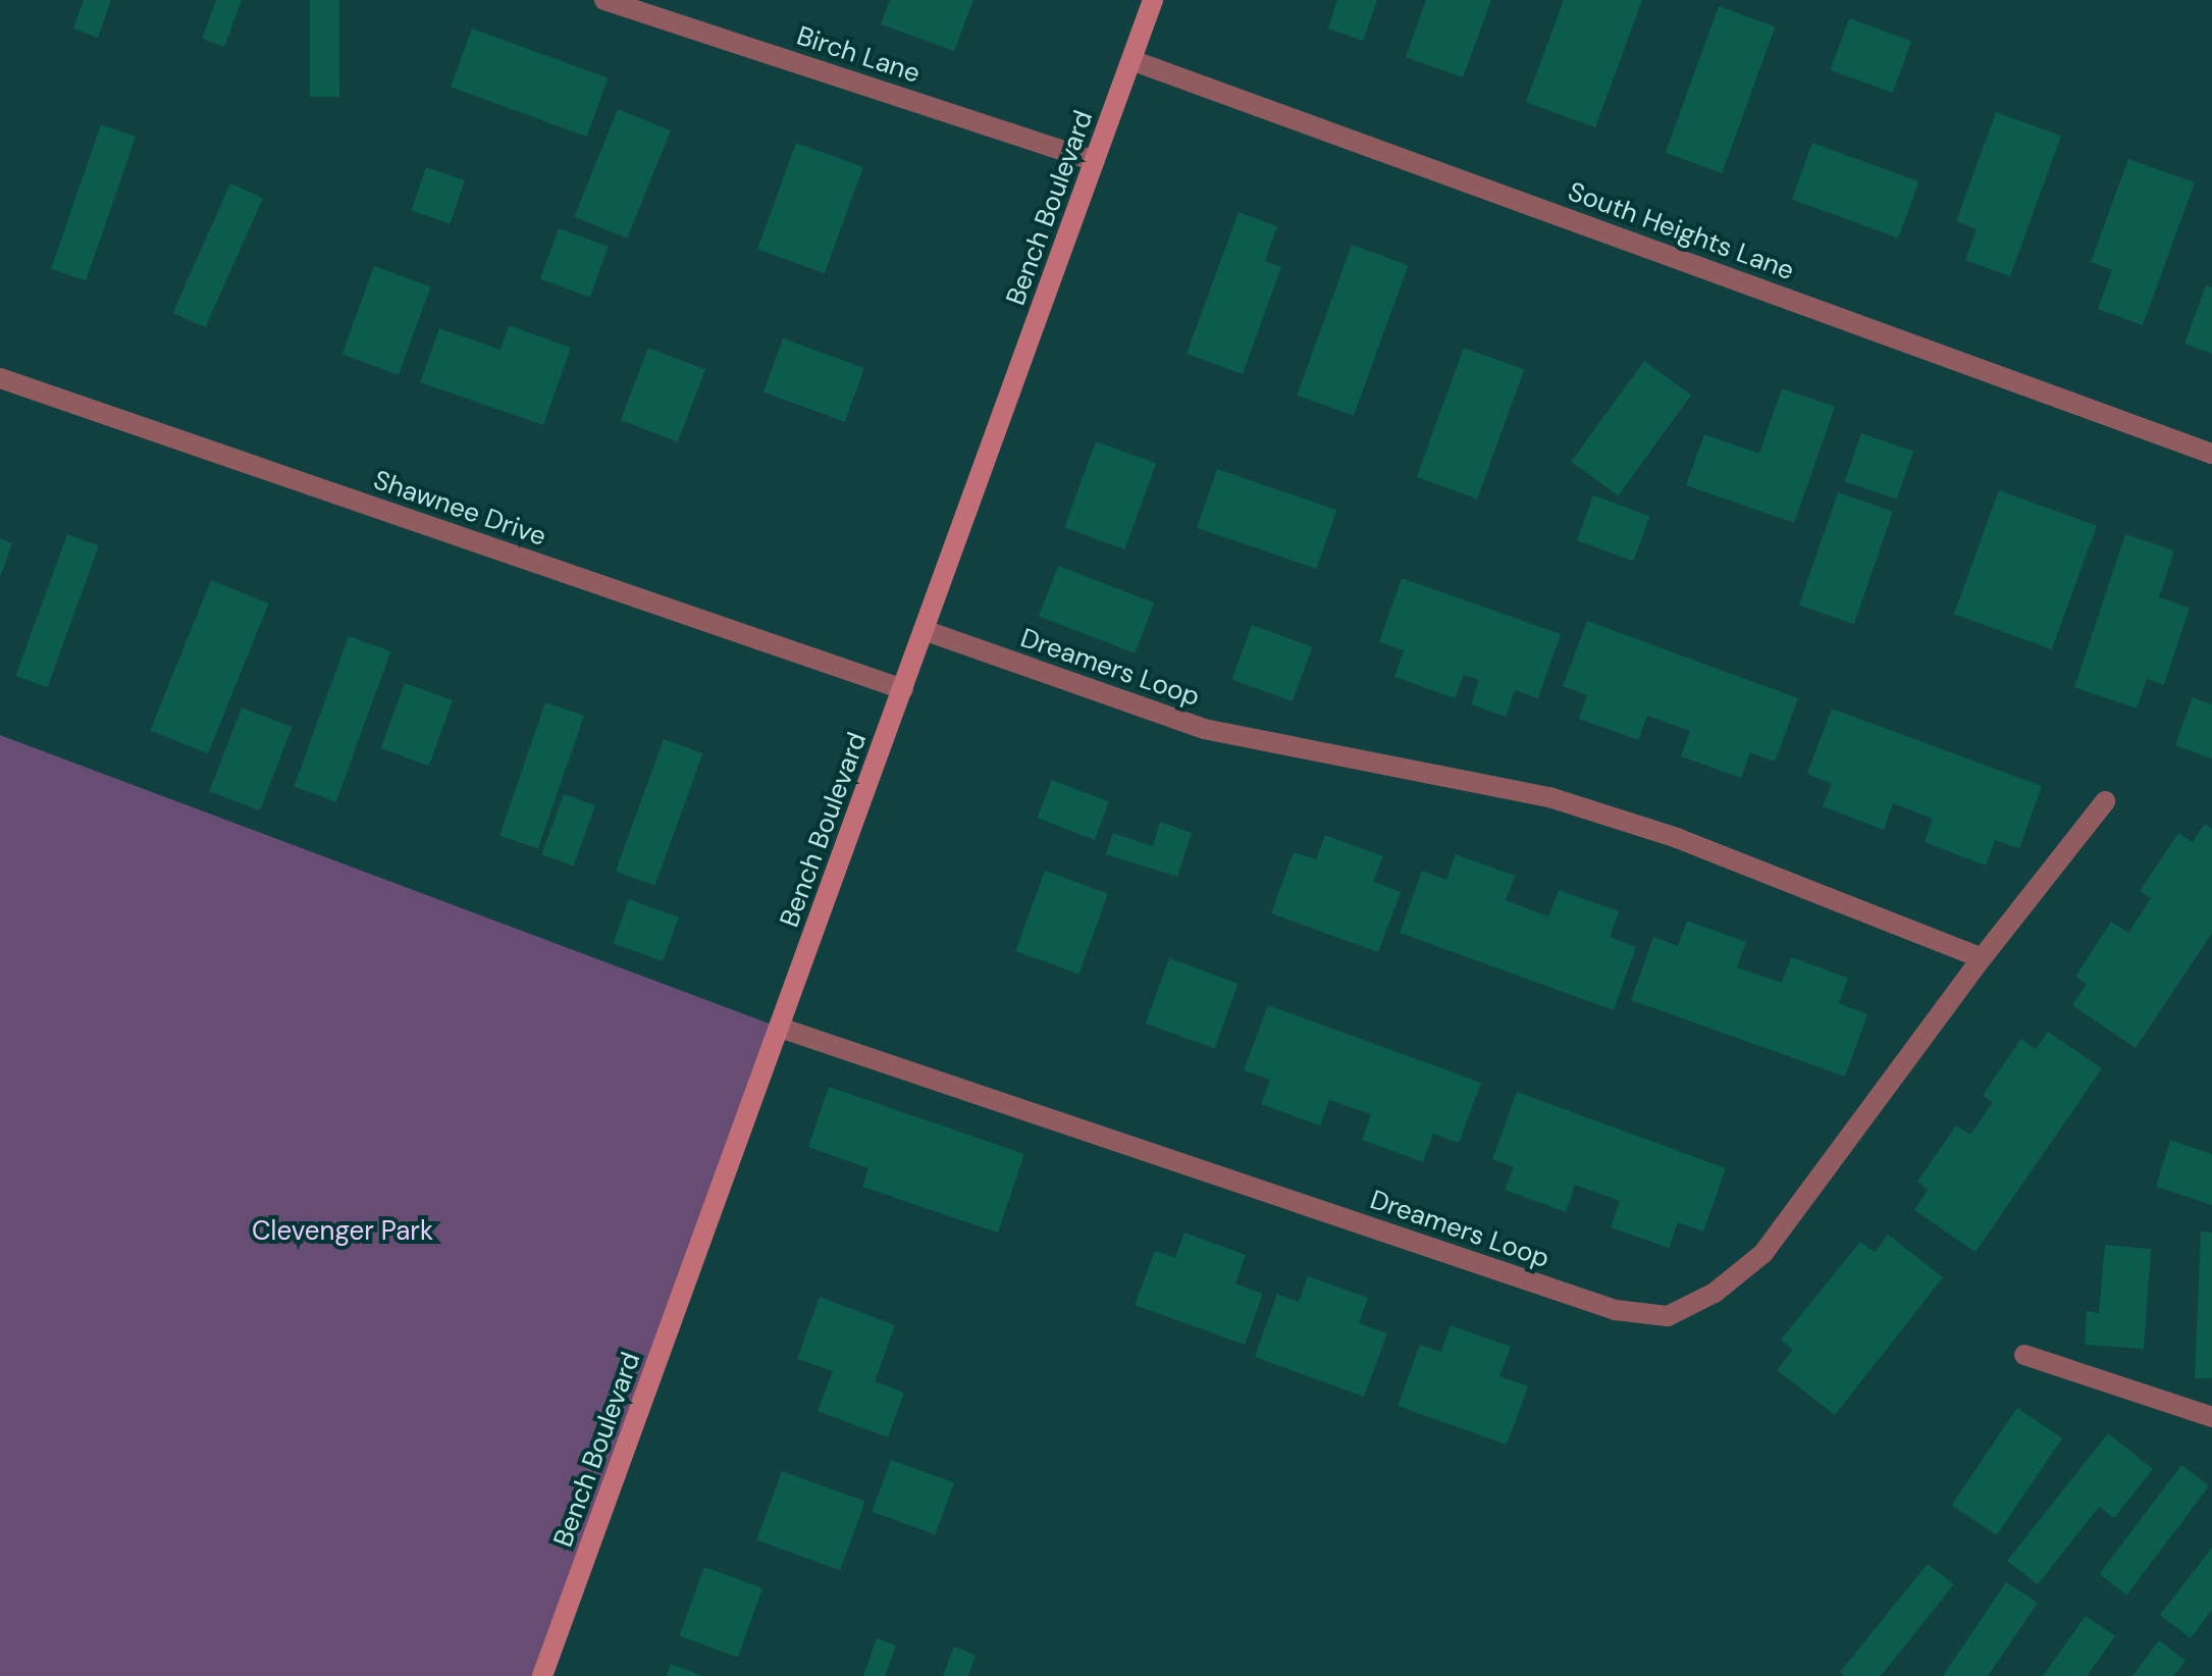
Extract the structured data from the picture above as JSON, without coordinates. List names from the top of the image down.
{
  "streets": {
    "main road": ["Bench Boulevard"],
    "street": [
      "Birch Lane",
      "South Heights Lane",
      "Shawnee Drive",
      "Dreamers Loop"
    ]
  },
  "crossings": [
    ["Birch Lane", "Bench Boulevard"],
    ["Bench Boulevard", "South Heights Lane"],
    ["Bench Boulevard", "Shawnee Drive"],
    ["Bench Boulevard", "Dreamers Loop"]
  ],
  "parks": ["Clevenger Park"]
}
